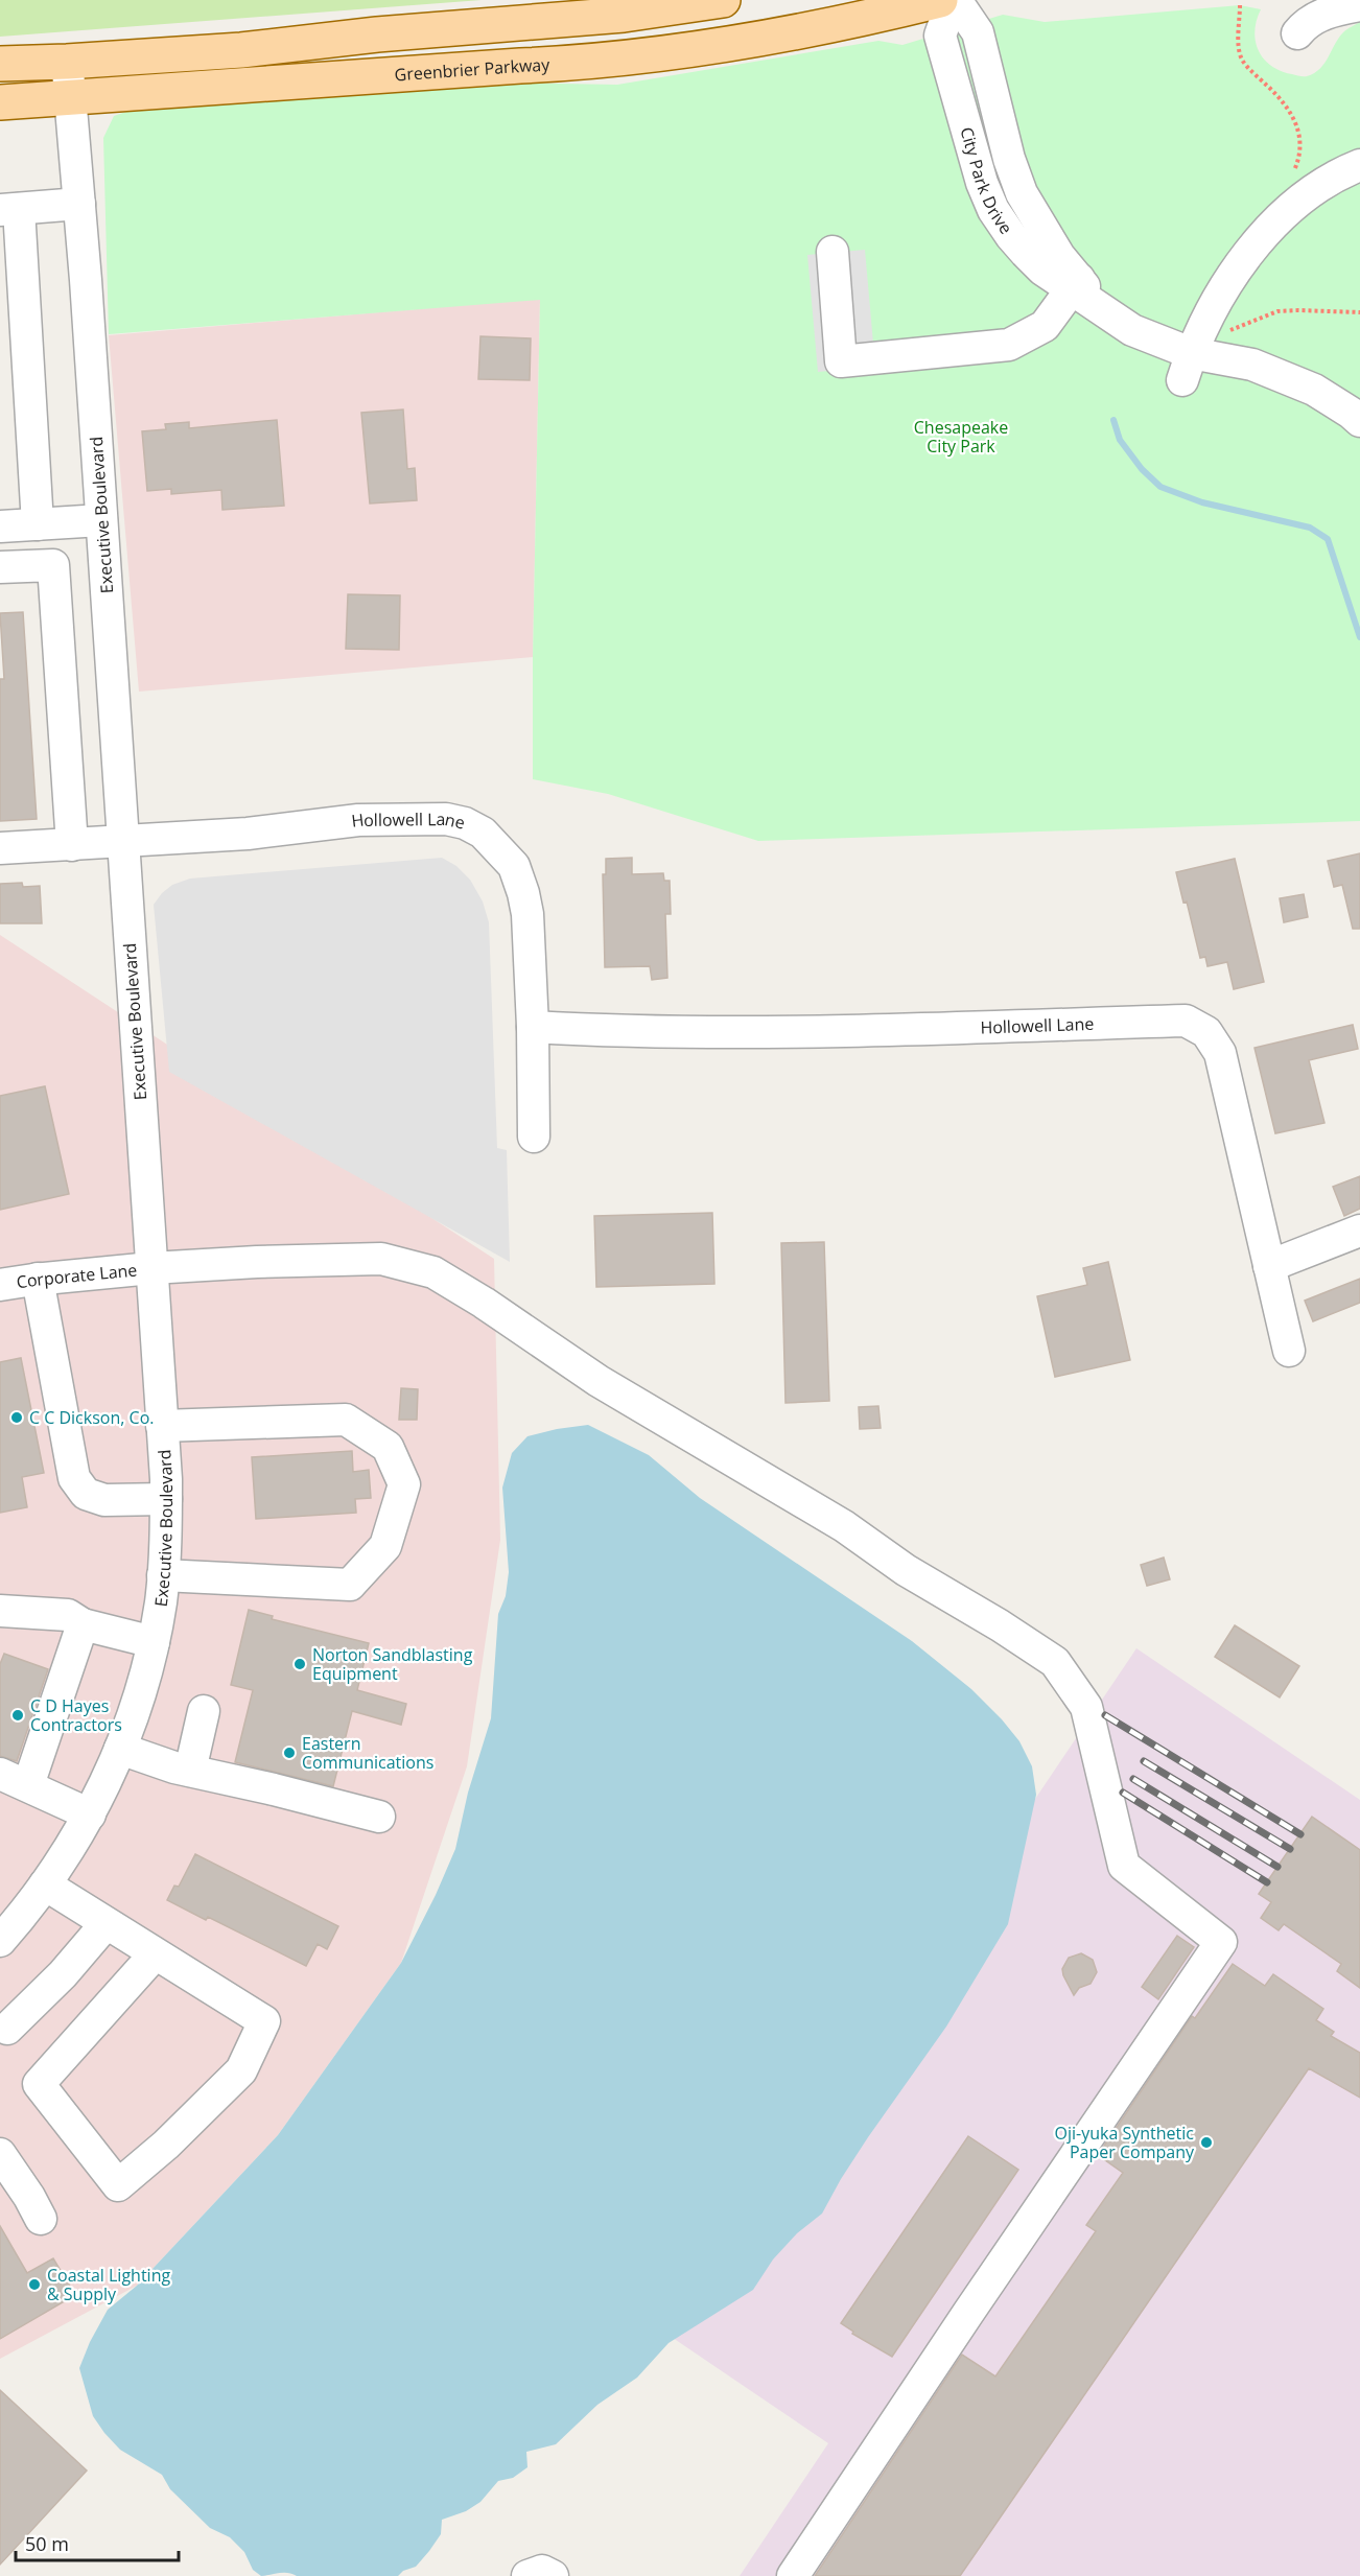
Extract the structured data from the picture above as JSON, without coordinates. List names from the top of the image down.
{
  "streets": {
    "main road": ["Greenbrier Parkway"],
    "street": [
      "City Park Drive",
      "Executive Boulevard",
      "Hollowell Lane",
      "Corporate Lane"
    ]
  },
  "crossings": [
    ["Greenbrier Parkway", "Executive Boulevard"],
    ["Executive Boulevard", "Hollowell Lane"],
    ["Executive Boulevard", "Corporate Lane"]
  ],
  "parks": ["Chesapeake City Park"],
  "places": [
    "C C Dickson, Co.",
    "Norton Sandblasting Equipment",
    "C D Hayes Contractors",
    "Eastern Communications",
    "Oji-yuka Synthetic Paper Company",
    "Coastal Lighting & Supply"
  ],
  "scale_bar": "50 m"
}
